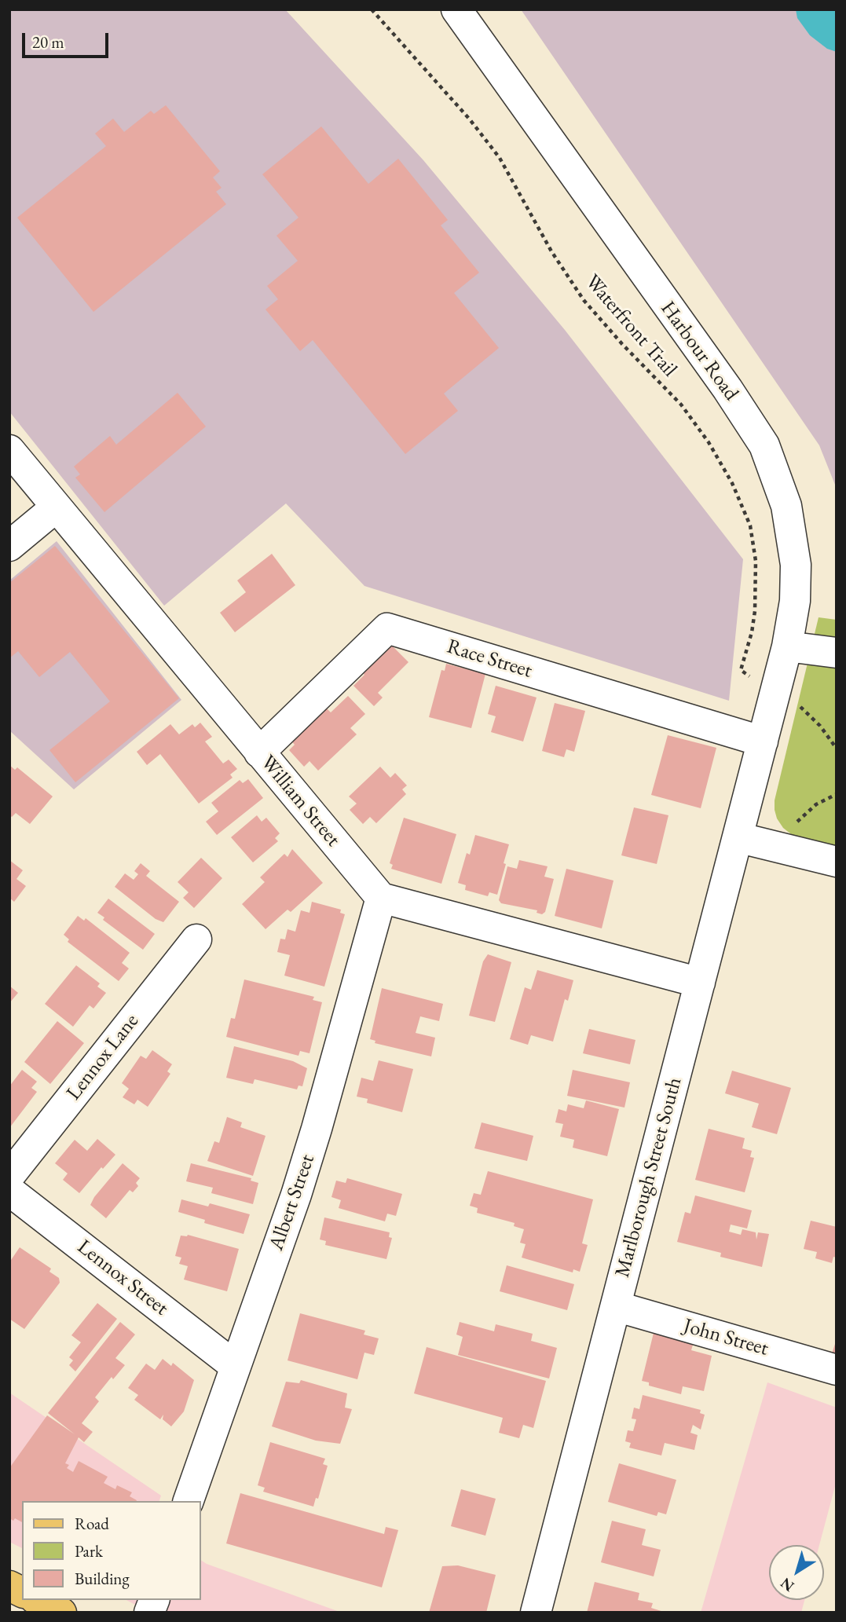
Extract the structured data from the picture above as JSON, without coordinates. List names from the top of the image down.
{
  "streets": {
    "street": [
      "Harbour Road",
      "Race Street",
      "William Street",
      "Lennox Lane",
      "Marlborough Street South",
      "Albert Street",
      "Lennox Street",
      "John Street"
    ],
    "path": ["Waterfront Trail"]
  },
  "crossings": [
    ["Harbour Road", "Race Street"],
    ["Harbour Road", "Marlborough Street South"],
    ["Race Street", "William Street"],
    ["Race Street", "Marlborough Street South"],
    ["William Street", "Albert Street"],
    ["Marlborough Street South", "John Street"],
    ["Albert Street", "Lennox Street"]
  ],
  "legend": ["Road", "Park", "Building"],
  "scale_bar": "20 m",
  "north": "bottom left"
}
